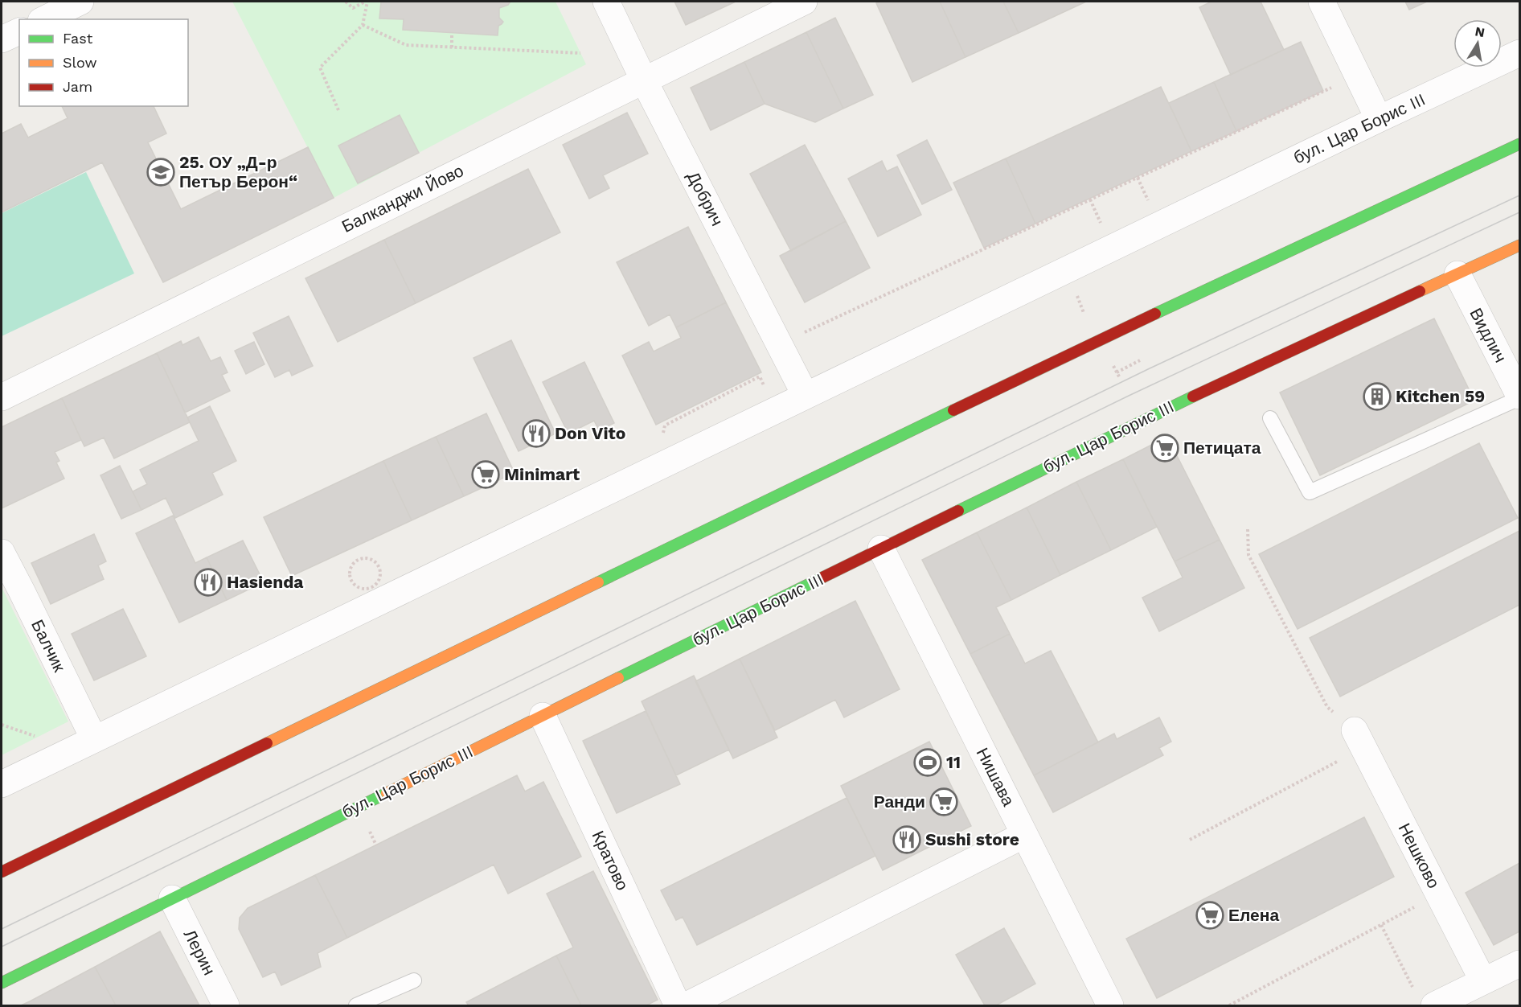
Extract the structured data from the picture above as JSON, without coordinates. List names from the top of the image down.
{
  "streets": {
    "street": [
      "бул. Цар Борис III",
      "Балканджи Йово",
      "Добрич",
      "Видлич",
      "Балчик",
      "Нишава",
      "Нешково",
      "Кратово",
      "Лерин"
    ]
  },
  "crossings": [
    ["бул. Цар Борис III", "Добрич"],
    ["бул. Цар Борис III", "Видлич"],
    ["бул. Цар Борис III", "Балчик"],
    ["бул. Цар Борис III", "Нишава"],
    ["бул. Цар Борис III", "Кратово"],
    ["бул. Цар Борис III", "Лерин"],
    ["Балканджи Йово", "Добрич"]
  ],
  "places": {
    "school or university": ["25. ОУ „Д-р Петър Берон“"],
    "building": ["Kitchen 59"],
    "restaurant": ["Don Vito", "Hasienda", "Sushi store"],
    "supermarket": [
      "Петицата",
      "Minimart",
      "Ранди",
      "Елена"
    ],
    "sports": ["11"]
  },
  "legend": ["Fast", "Slow", "Jam"],
  "north": "top"
}
